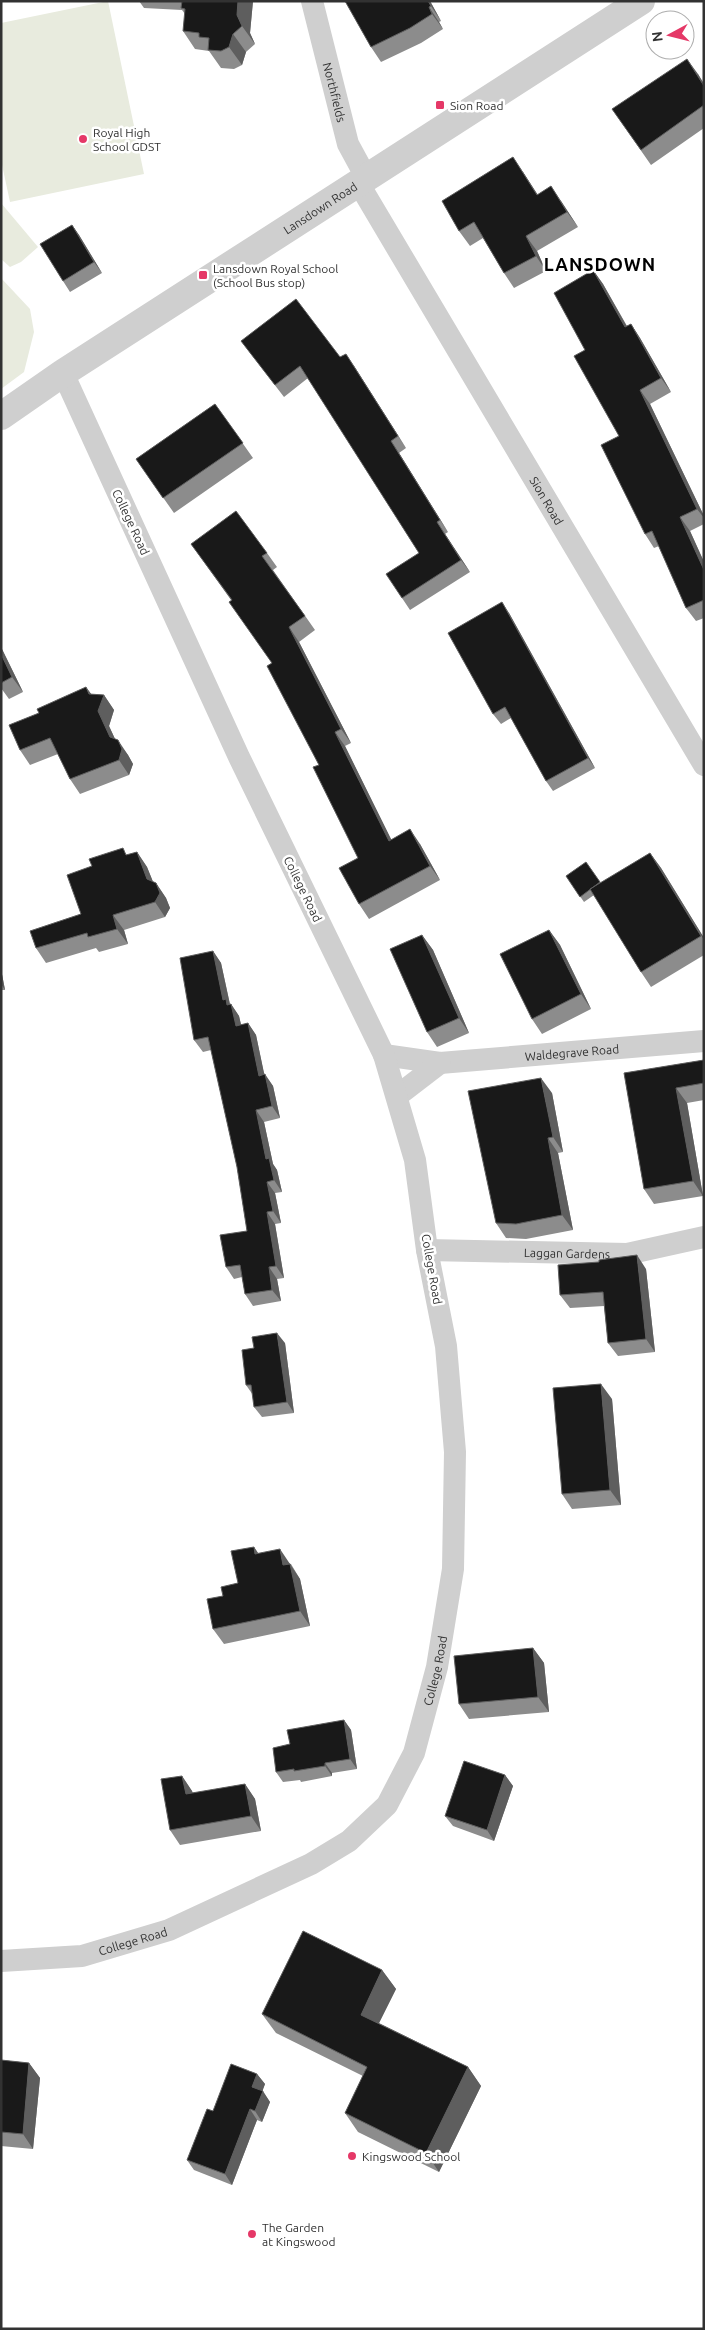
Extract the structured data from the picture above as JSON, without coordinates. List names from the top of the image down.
{
  "streets": {
    "street": [
      "Northfields",
      "Lansdown Road",
      "Sion Road",
      "College Road",
      "Waldegrave Road",
      "Laggan Gardens"
    ]
  },
  "crossings": [
    ["Northfields", "Lansdown Road"],
    ["Northfields", "Sion Road"],
    ["Lansdown Road", "Sion Road"],
    ["Lansdown Road", "College Road"],
    ["College Road", "Waldegrave Road"],
    ["College Road", "Laggan Gardens"]
  ],
  "districts": ["LANSDOWN"],
  "places": {
    "transit": ["Sion Road", "Lansdown Royal School (School Bus stop)"],
    "other": ["Royal High School GDST", "Kingswood School", "The Garden at Kingswood"]
  },
  "north": "left"
}
